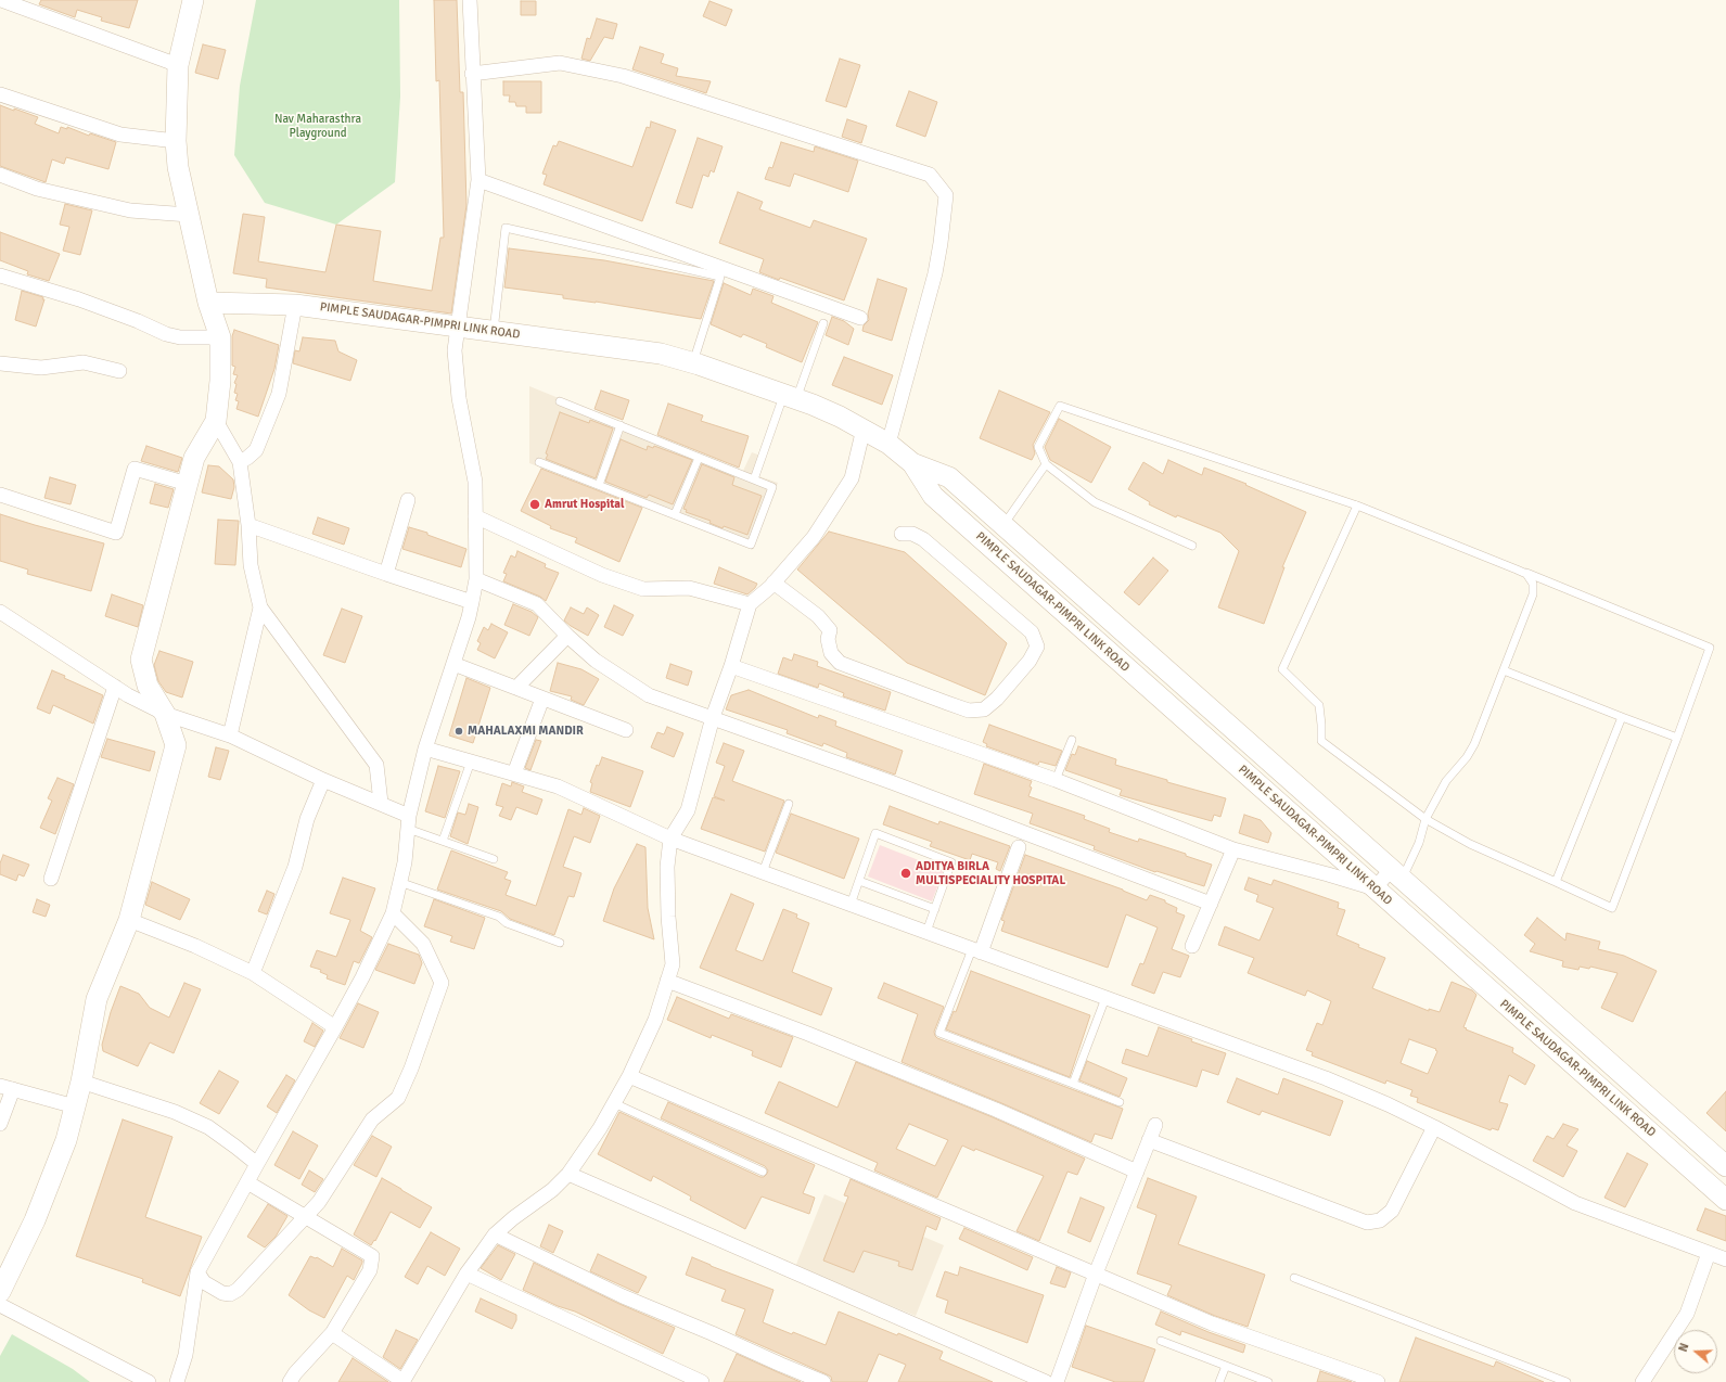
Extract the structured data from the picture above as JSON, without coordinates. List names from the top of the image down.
{
  "streets": {
    "street": ["PIMPLE SAUDAGAR-PIMPRI LINK ROAD"]
  },
  "parks": ["Nav Maharasthra Playground"],
  "places": ["Amrut Hospital", "MAHALAXMI MANDIR", "ADITYA BIRLA MULTISPECIALITY HOSPITAL"],
  "north": "left"
}
